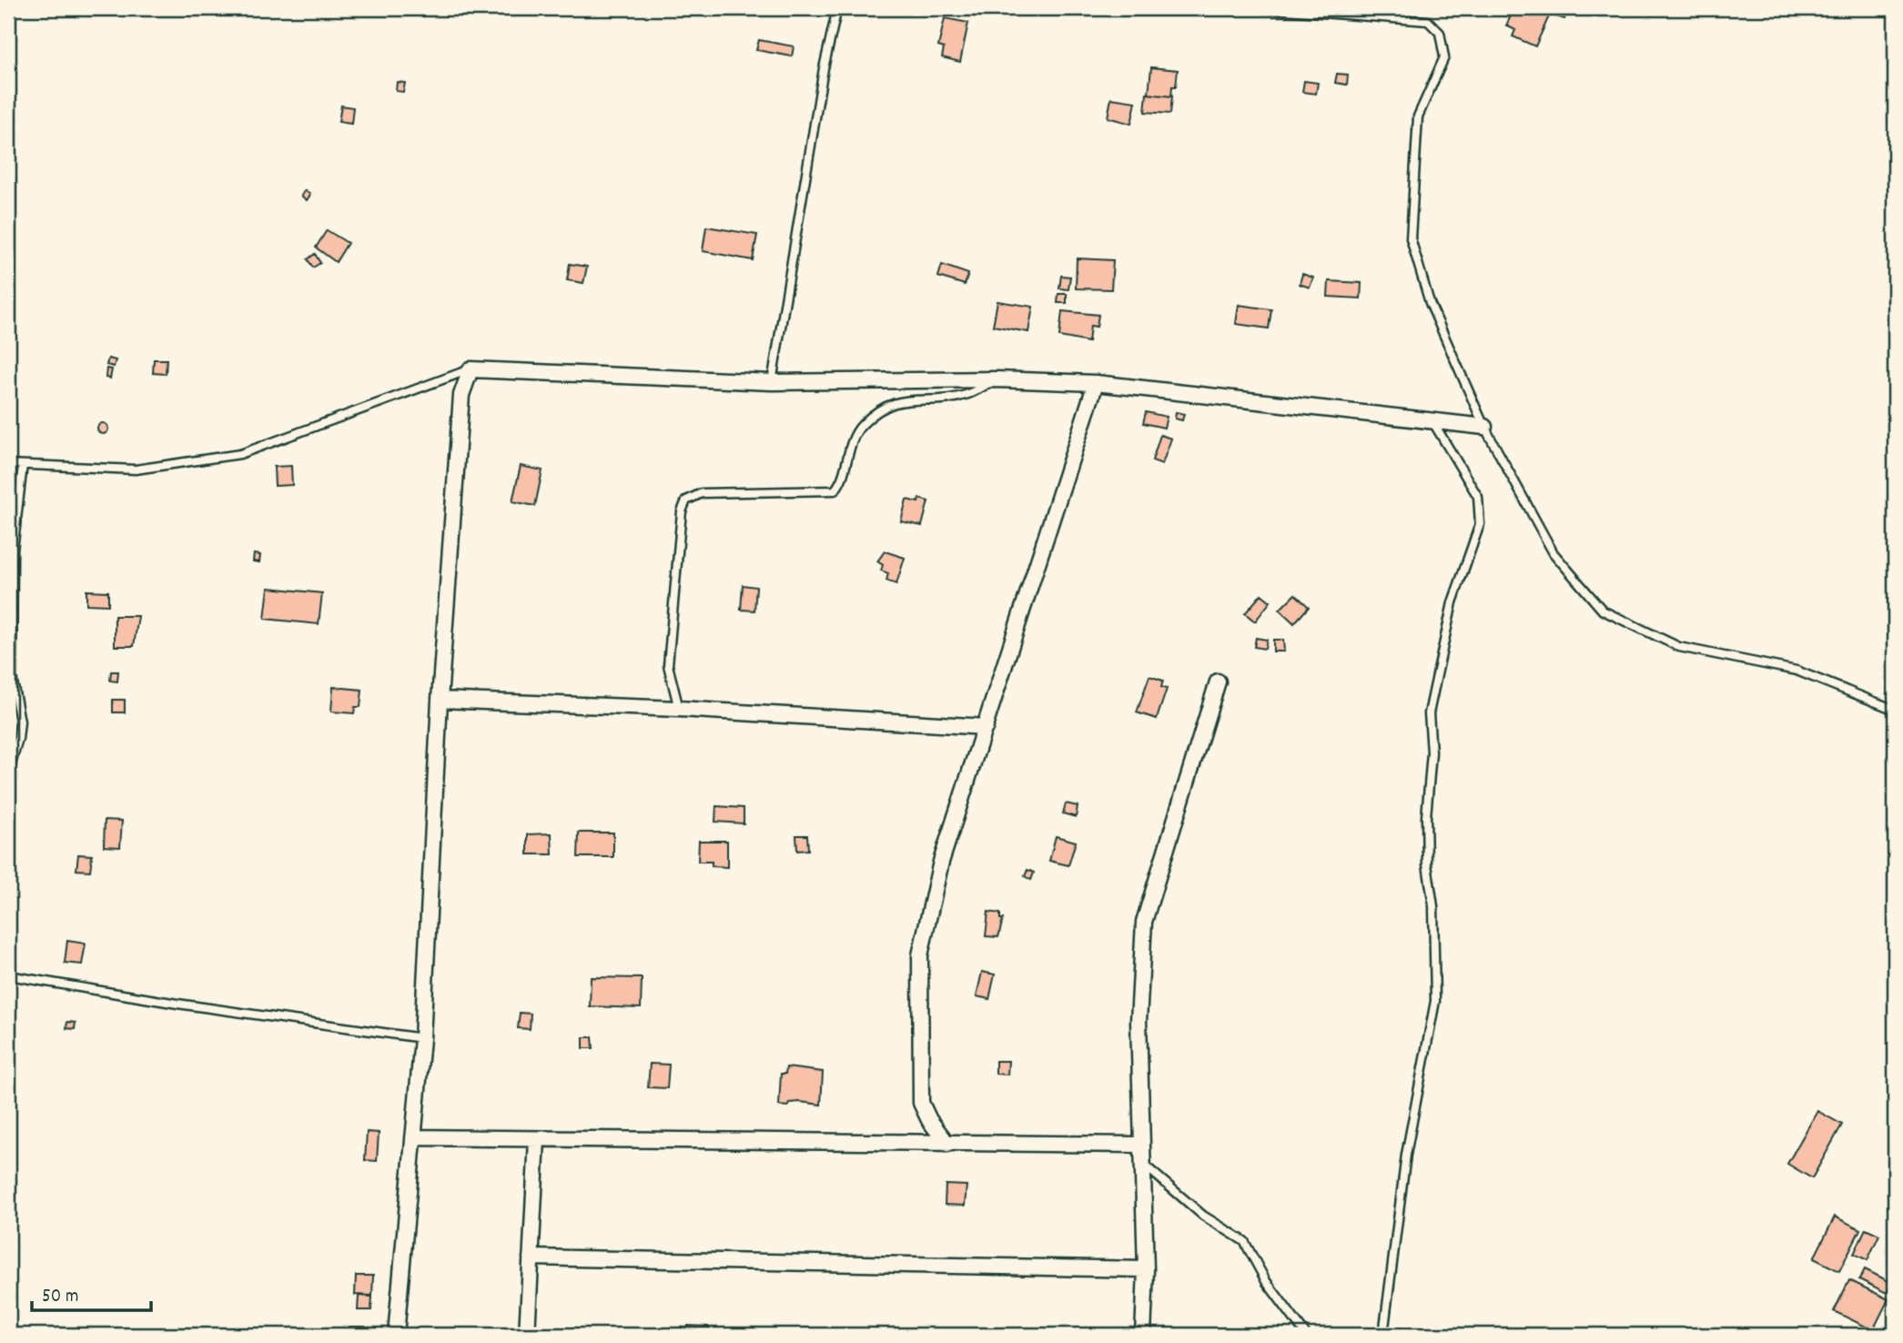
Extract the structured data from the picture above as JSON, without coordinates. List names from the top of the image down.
{
  "scale_bar": "50 m"
}
